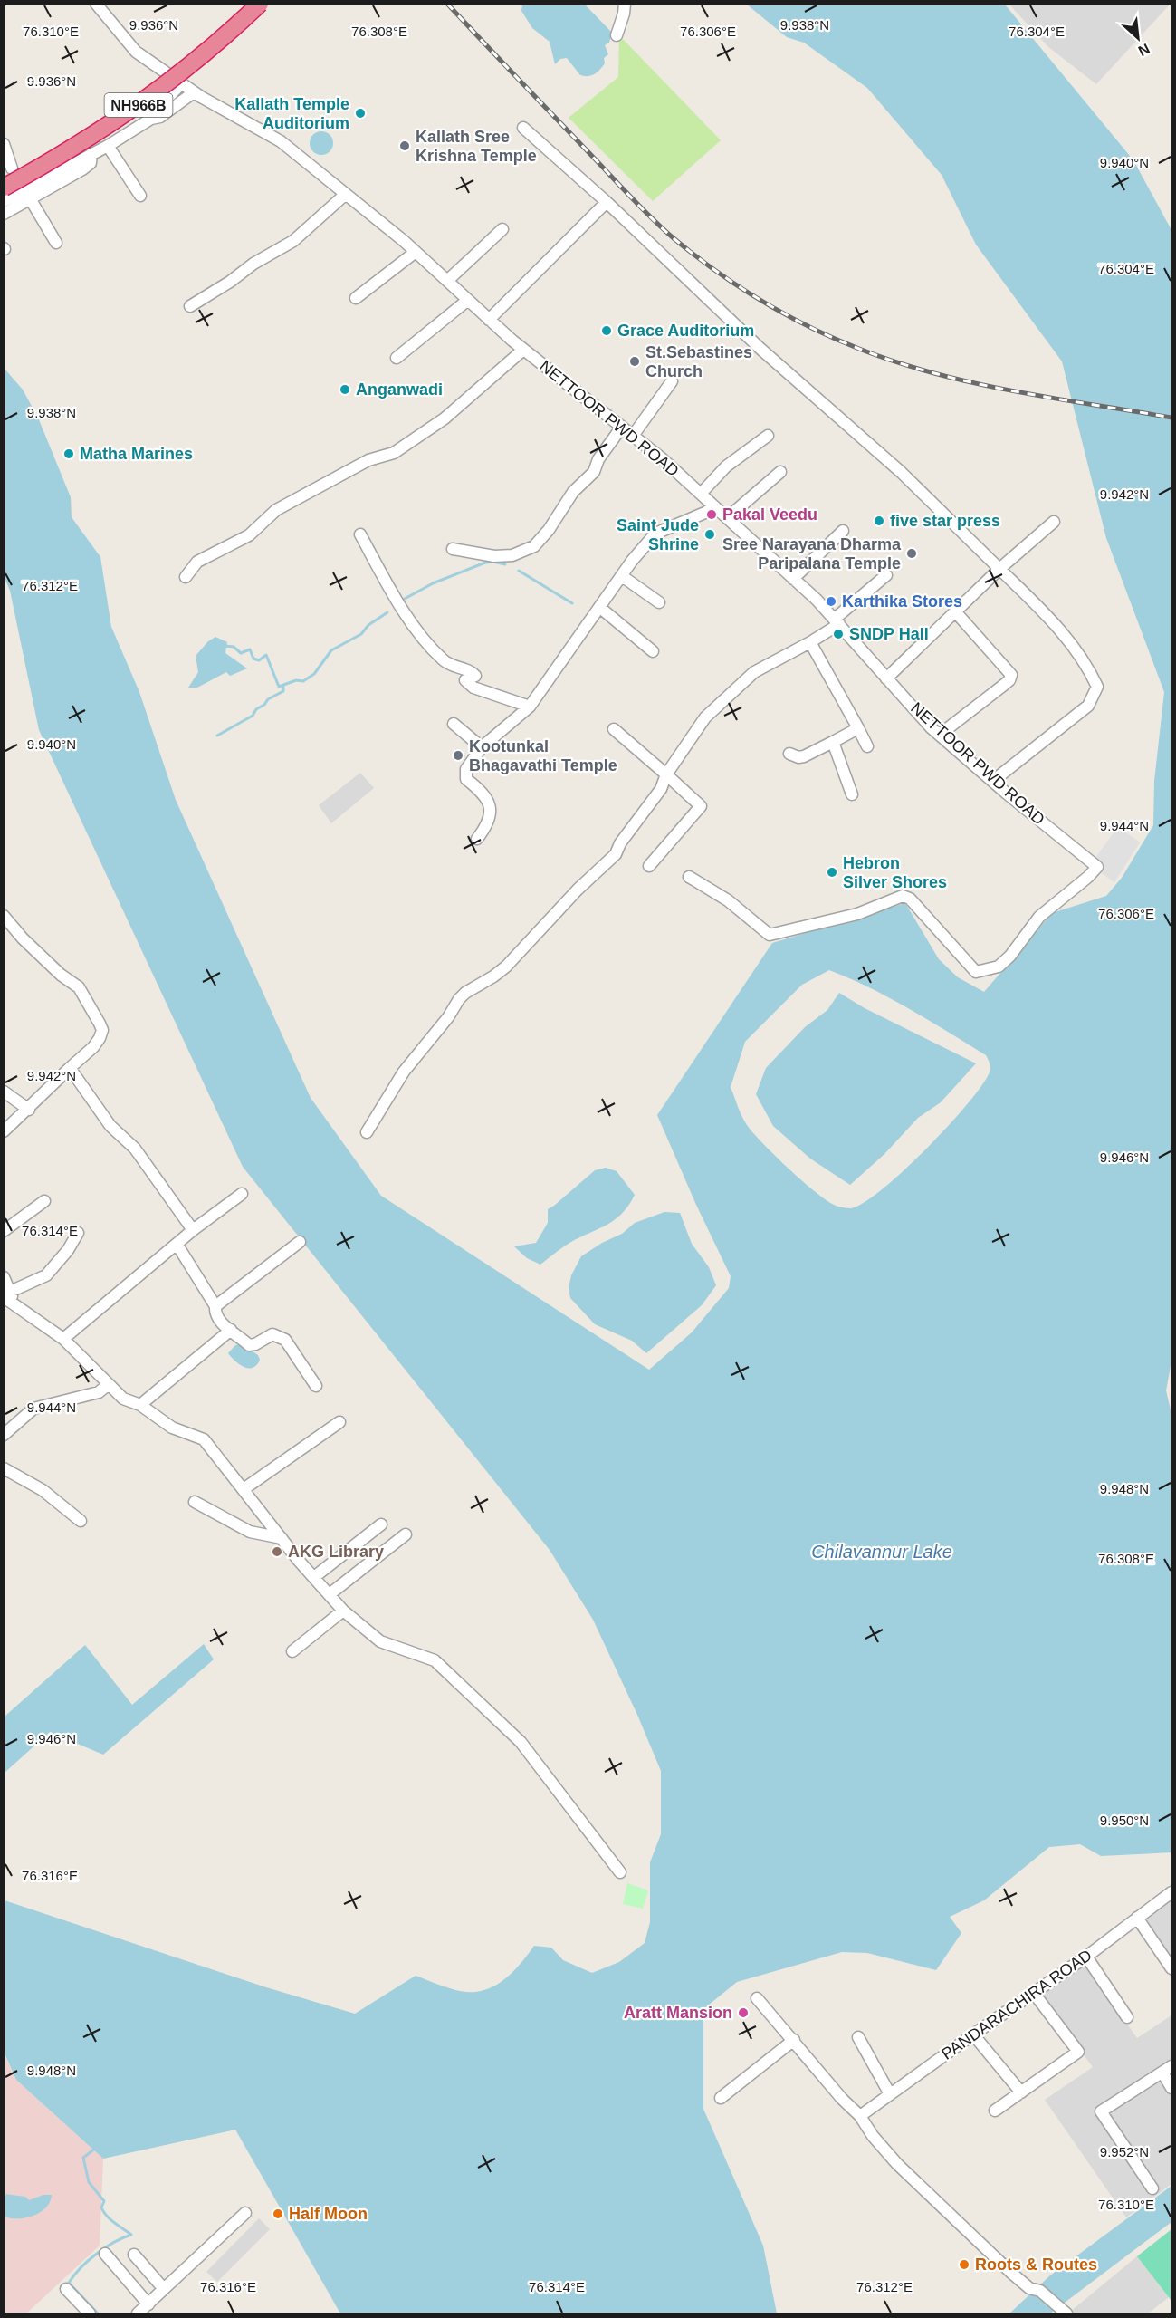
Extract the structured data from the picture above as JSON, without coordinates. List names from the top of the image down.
{
  "streets": {
    "highway": ["NH966B"],
    "street": ["NETTOOR PWD ROAD", "PANDARACHIRA ROAD"]
  },
  "water": ["Chilavannur Lake"],
  "places": [
    "Kallath Temple Auditorium",
    "Kallath Sree Krishna Temple",
    "Grace Auditorium",
    "St.Sebastines Church",
    "Anganwadi",
    "Matha Marines",
    "Pakal Veedu",
    "five star press",
    "Saint Jude Shrine",
    "Sree Narayana Dharma Paripalana Temple",
    "Karthika Stores",
    "SNDP Hall",
    "Kootunkal Bhagavathi Temple",
    "Hebron Silver Shores",
    "AKG Library",
    "Aratt Mansion",
    "Half Moon",
    "Roots & Routes"
  ],
  "north": "bottom right",
  "coordinates": [
    "9.936°N",
    "9.938°N",
    "76.310°E",
    "76.308°E",
    "76.306°E",
    "76.304°E",
    "9.940°N",
    "9.942°N",
    "76.312°E",
    "9.944°N",
    "9.946°N",
    "76.314°E",
    "9.948°N",
    "9.950°N",
    "76.316°E",
    "9.952°N"
  ]
}
